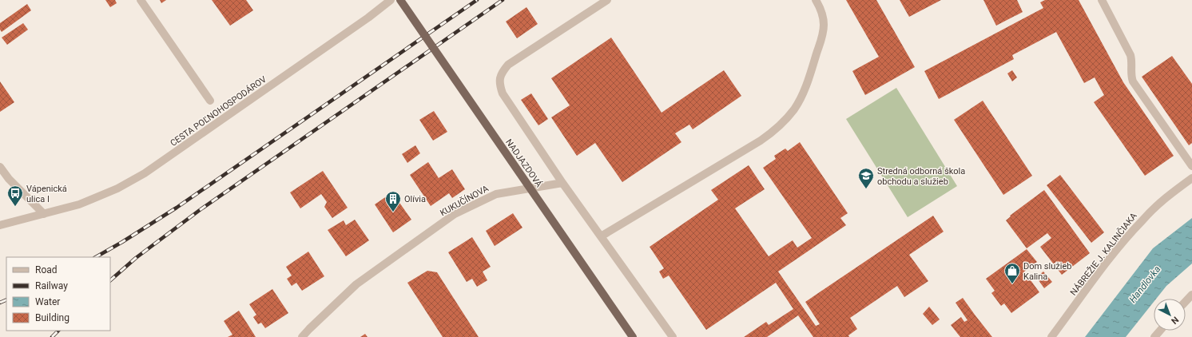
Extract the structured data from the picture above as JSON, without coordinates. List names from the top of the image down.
{
  "streets": {
    "main road": ["NADJAZDOVÁ"],
    "street": ["CESTA POĽNOHOSPODÁROV", "KUKUČÍNOVA", "NÁBREŽIE J. KALINČIAKA"]
  },
  "water": ["Handlovka"],
  "places": {
    "school or university": ["Stredná odborná škola obchodu a služieb"],
    "bus stop": ["Vápenická ulica I"],
    "building": ["Olívia"],
    "shop": ["Dom služieb Kalina"]
  },
  "legend": [
    "Road",
    "Railway",
    "Water",
    "Building"
  ],
  "north": "bottom right"
}
